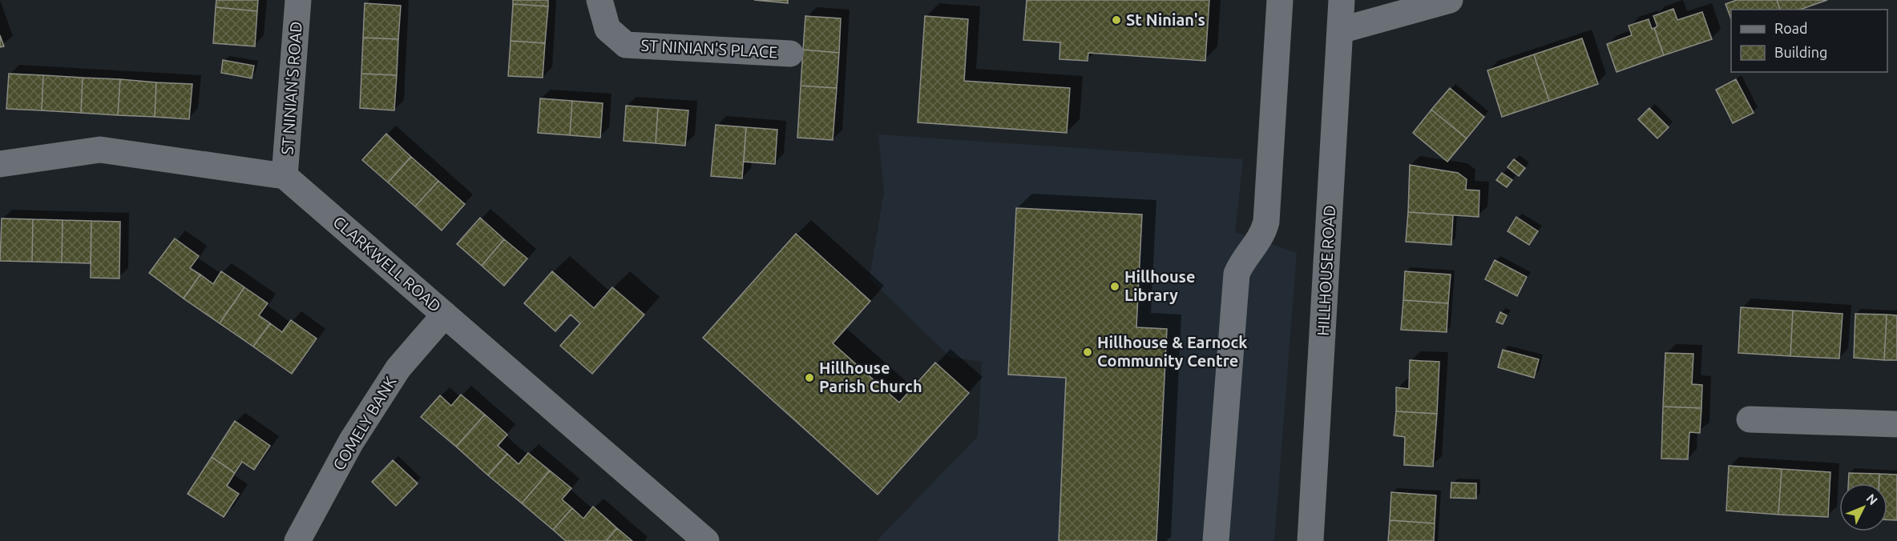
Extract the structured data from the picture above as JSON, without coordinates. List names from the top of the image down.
{
  "streets": {
    "street": [
      "ST NINIAN'S PLACE",
      "ST NINIAN'S ROAD",
      "CLARKWELL ROAD",
      "HILLHOUSE ROAD",
      "COMELY BANK"
    ]
  },
  "crossings": [
    ["ST NINIAN'S ROAD", "CLARKWELL ROAD"],
    ["CLARKWELL ROAD", "COMELY BANK"]
  ],
  "places": [
    "St Ninian's",
    "Hillhouse Library",
    "Hillhouse & Earnock Community Centre",
    "Hillhouse Parish Church"
  ],
  "legend": ["Road", "Building"],
  "north": "top right"
}
